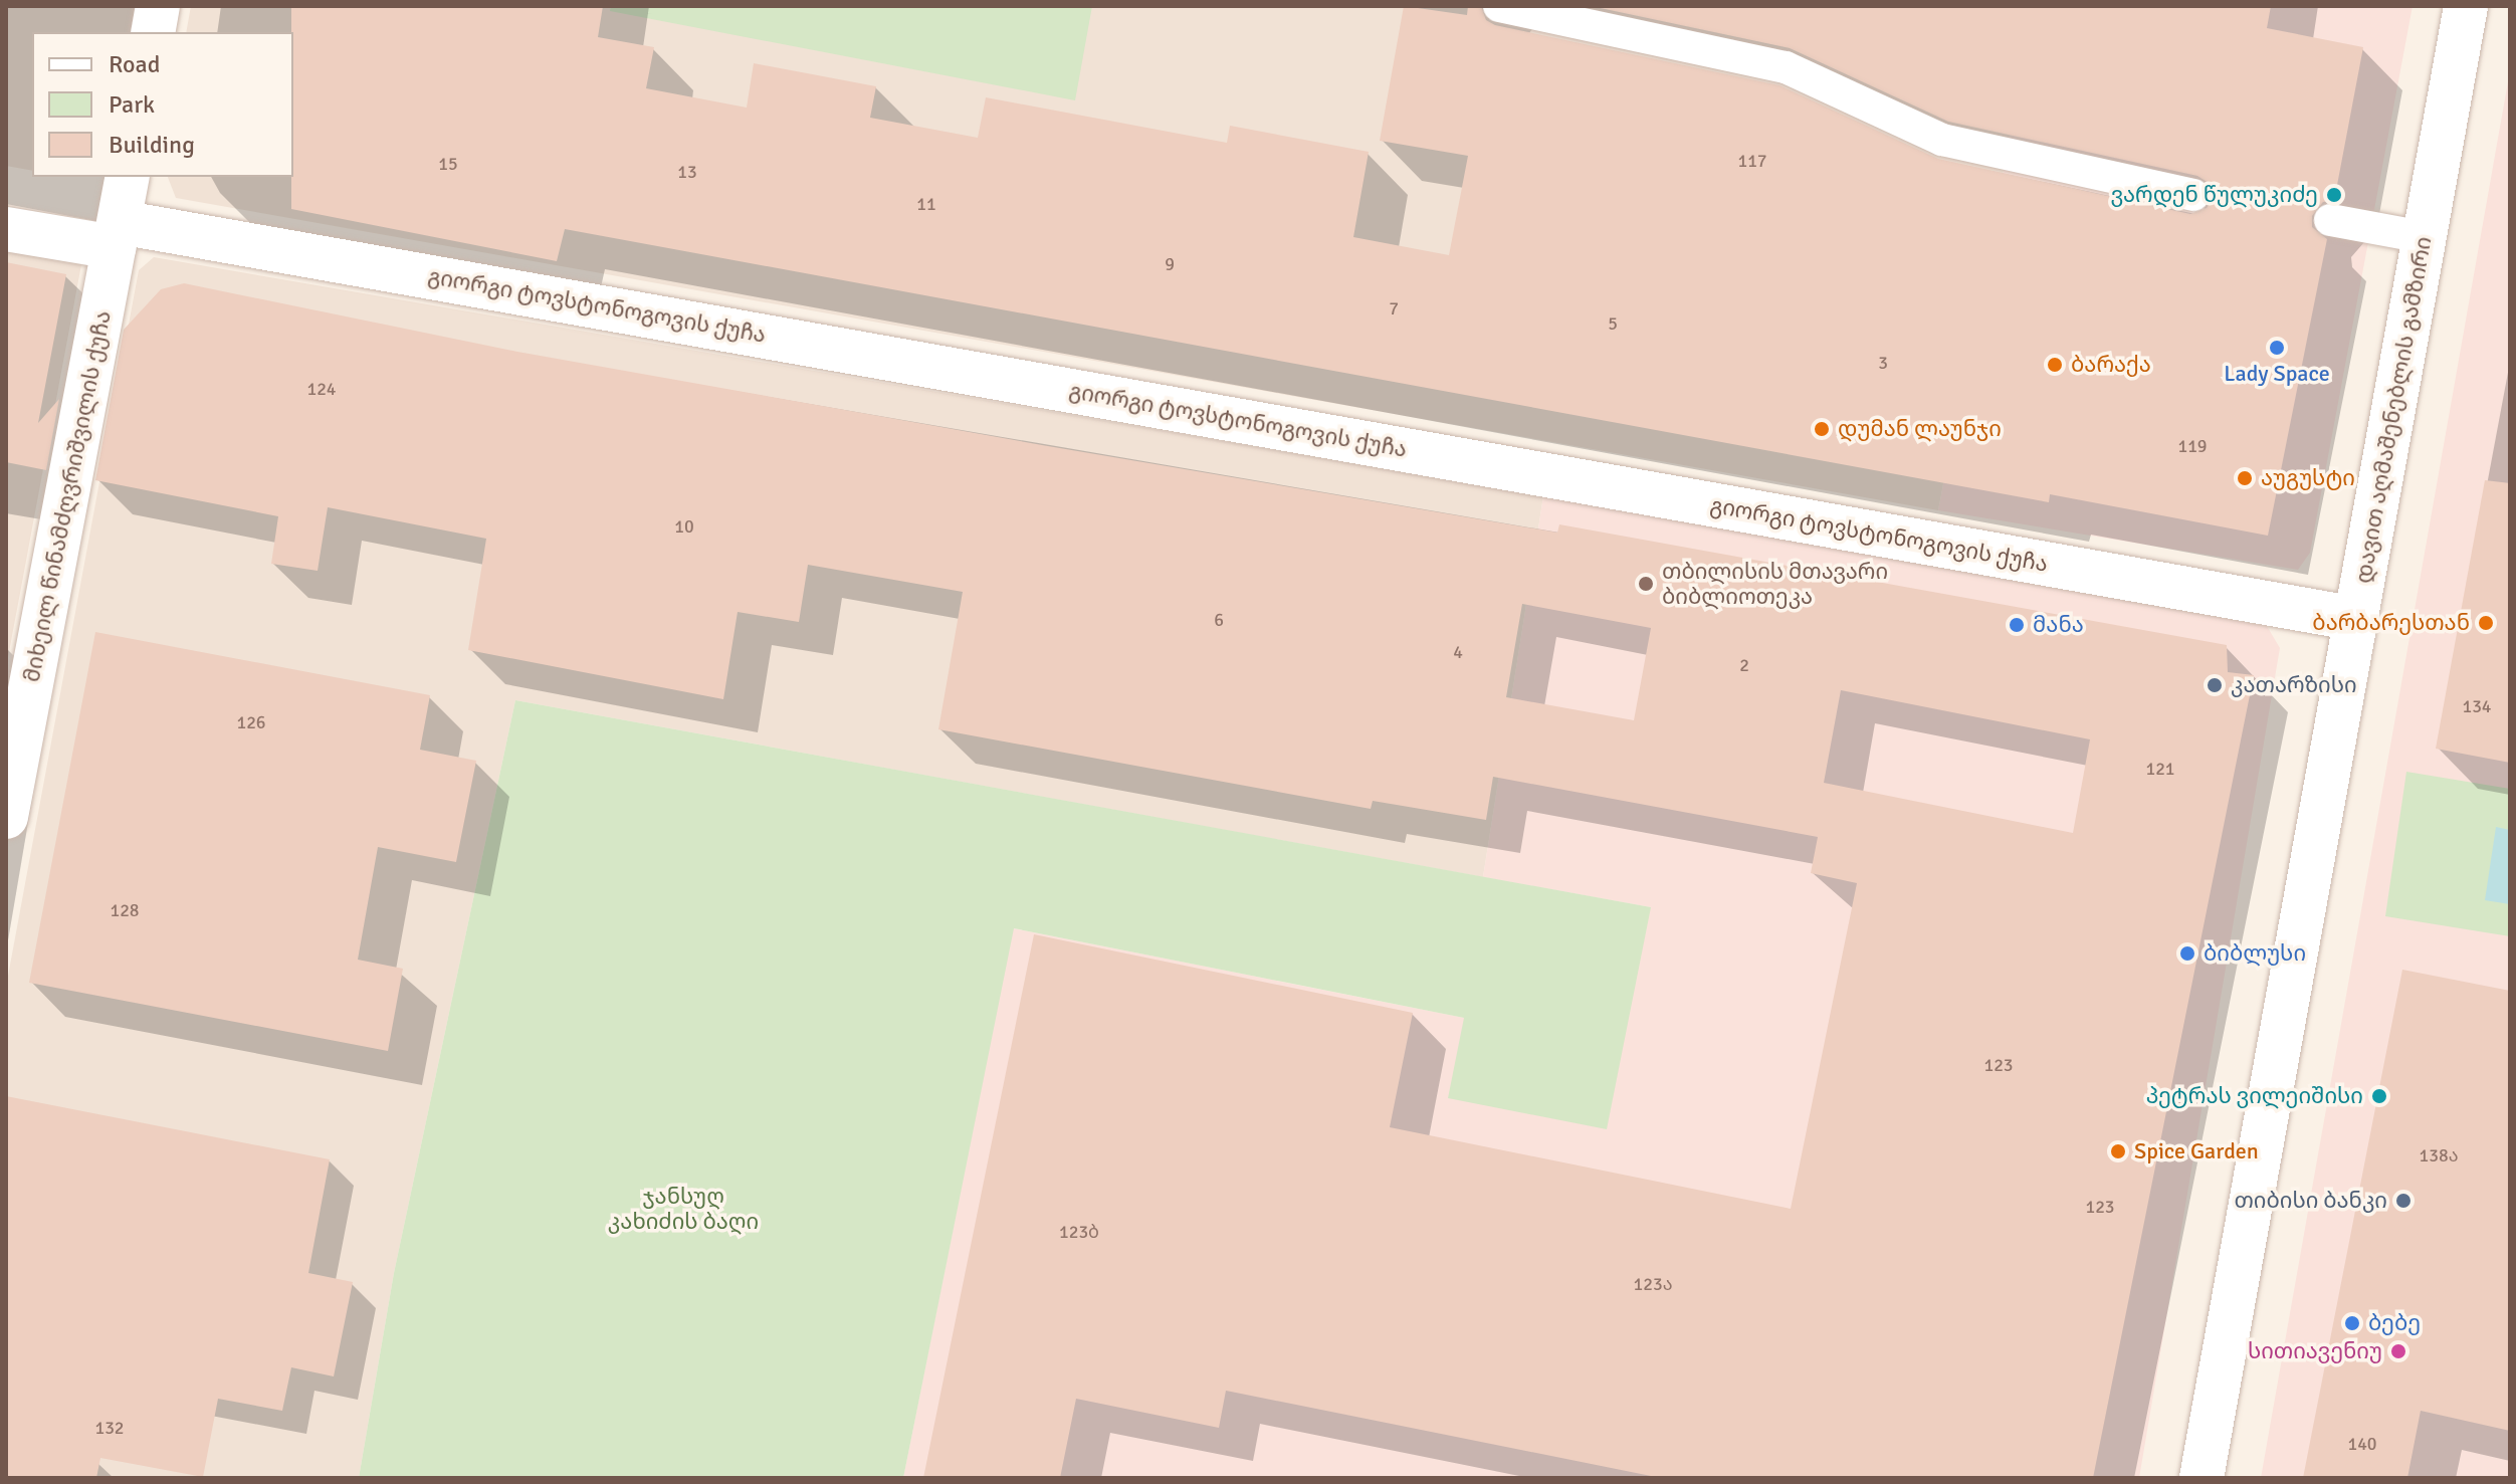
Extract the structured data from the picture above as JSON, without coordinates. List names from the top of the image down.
{
  "streets": {
    "street": ["გიორგი ტოვსტონოგოვის ქუჩა", "დავით აღმაშენებლის გამზირი", "მიხეილ წინამძღვრიშვილის ქუჩა"]
  },
  "crossings": [
    ["გიორგი ტოვსტონოგოვის ქუჩა", "დავით აღმაშენებლის გამზირი"],
    ["გიორგი ტოვსტონოგოვის ქუჩა", "მიხეილ წინამძღვრიშვილის ქუჩა"]
  ],
  "parks": ["ჯანსუღ კახიძის ბაღი"],
  "places": [
    "ვარდენ წულუკიძე",
    "Lady Space",
    "ბარაქა",
    "დუმან ლაუნჯი",
    "აუგუსტი",
    "თბილისის მთავარი ბიბლიოთეკა",
    "ბარბარესთან",
    "მანა",
    "კათარზისი",
    "ბიბლუსი",
    "პეტრას ვილეიშისი",
    "Spice Garden",
    "თიბისი ბანკი",
    "ბებე",
    "სითიავენიუ"
  ],
  "house_numbers": [
    "117",
    "15",
    "13",
    "11",
    "9",
    "7",
    "5",
    "3",
    "124",
    "119",
    "10",
    "6",
    "4",
    "2",
    "134",
    "126",
    "121",
    "128",
    "123",
    "138ა",
    "123",
    "123ბ",
    "123ა",
    "132",
    "140"
  ],
  "legend": ["Road", "Park", "Building"]
}
